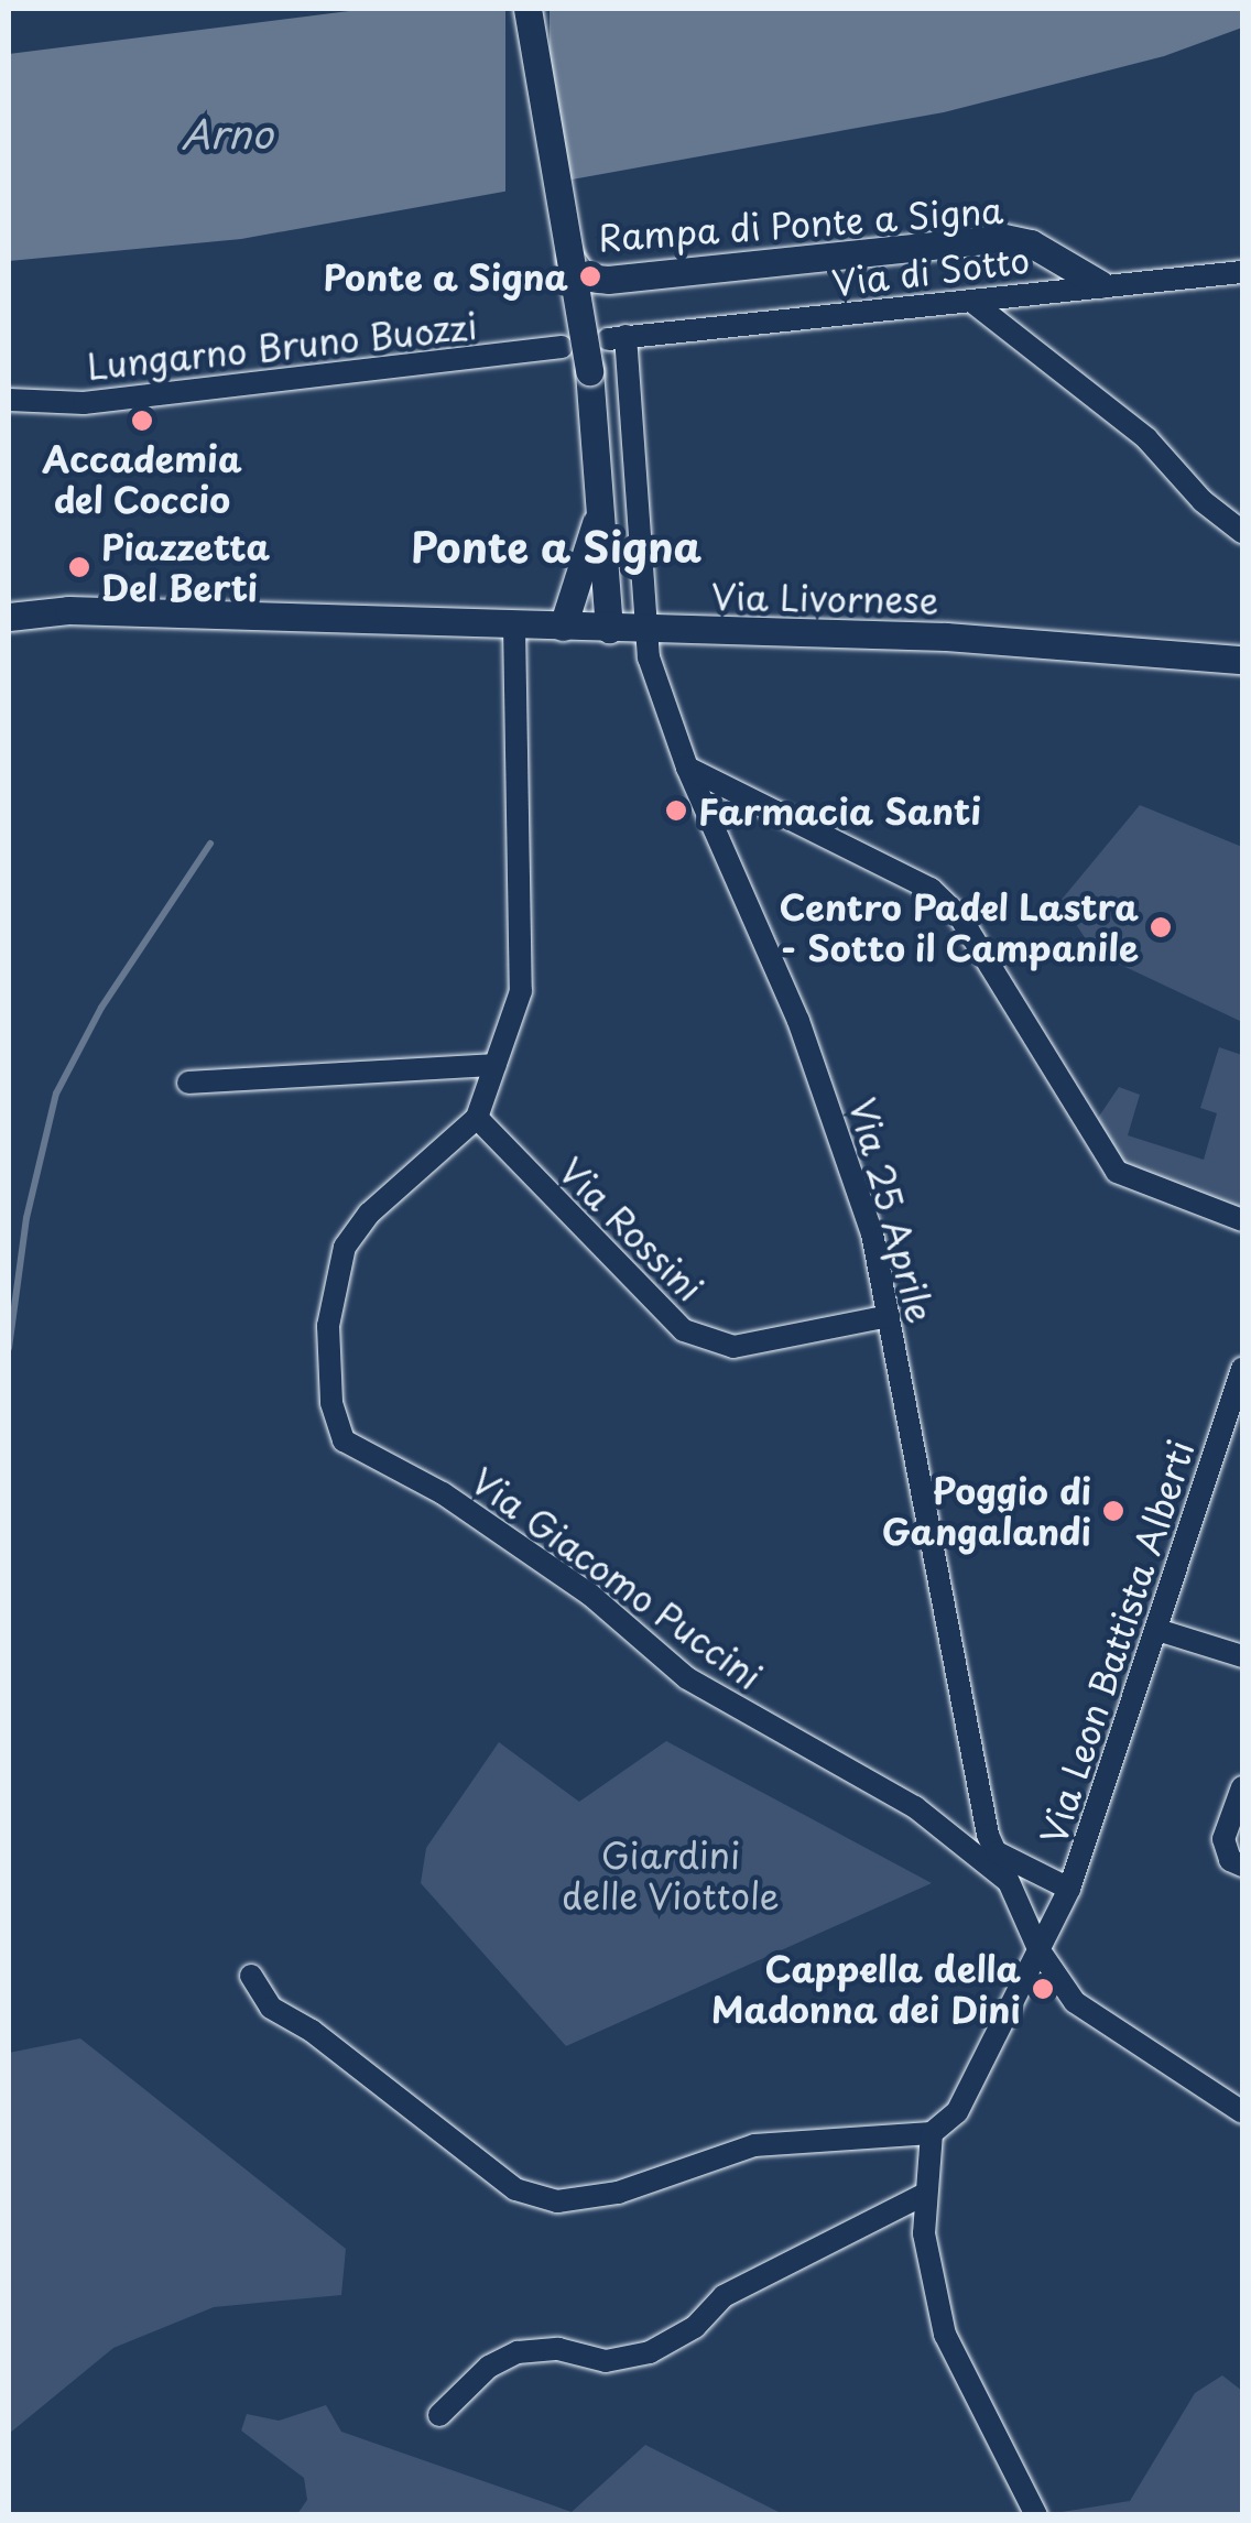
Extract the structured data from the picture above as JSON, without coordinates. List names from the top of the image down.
{
  "streets": {
    "main road": ["Rampa di Ponte a Signa", "Via Livornese"],
    "street": [
      "Via di Sotto",
      "Lungarno Bruno Buozzi",
      "Via 25 Aprile",
      "Via Rossini",
      "Via Giacomo Puccini",
      "Via Leon Battista Alberti"
    ]
  },
  "crossings": [
    ["Rampa di Ponte a Signa", "Via di Sotto"],
    ["Via di Sotto", "Via 25 Aprile"],
    ["Via Livornese", "Via 25 Aprile"],
    ["Via Livornese", "Via Giacomo Puccini"],
    ["Via 25 Aprile", "Via Rossini"],
    ["Via 25 Aprile", "Via Giacomo Puccini"],
    ["Via 25 Aprile", "Via Leon Battista Alberti"],
    ["Via Rossini", "Via Giacomo Puccini"],
    ["Via Giacomo Puccini", "Via Leon Battista Alberti"]
  ],
  "districts": ["Ponte a Signa"],
  "water": ["Arno"],
  "parks": ["Giardini delle Viottole"],
  "places": [
    "Ponte a Signa",
    "Accademia del Coccio",
    "Piazzetta Del Berti",
    "Farmacia Santi",
    "Centro Padel Lastra - Sotto il Campanile",
    "Poggio di Gangalandi",
    "Cappella della Madonna dei Dini"
  ]
}
